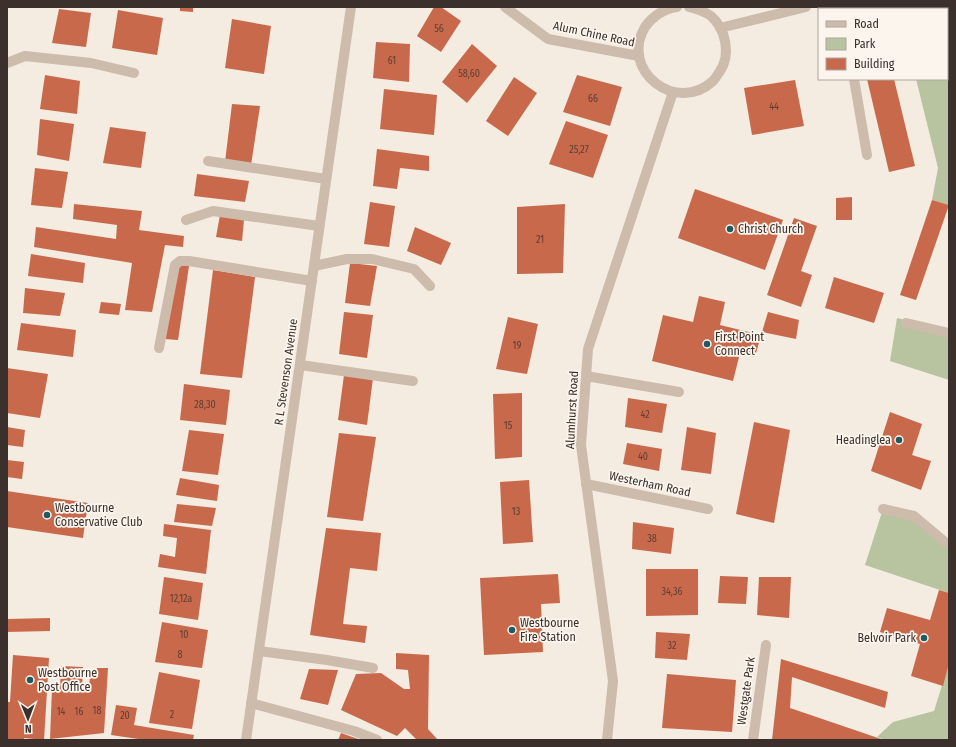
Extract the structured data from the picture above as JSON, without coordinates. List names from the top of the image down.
{
  "streets": {
    "street": [
      "Alum Chine Road",
      "R L Stevenson Avenue",
      "Alumhurst Road",
      "Westerham Road",
      "Westgate Park"
    ]
  },
  "crossings": [
    ["Alumhurst Road", "Westerham Road"]
  ],
  "places": [
    "Christ Church",
    "First Point Connect",
    "Headinglea",
    "Westbourne Conservative Club",
    "Westbourne Fire Station",
    "Belvoir Park",
    "Westbourne Post Office"
  ],
  "house_numbers": [
    "56",
    "61",
    "58,60",
    "66",
    "44",
    "25,27",
    "21",
    "19",
    "28,30",
    "42",
    "15",
    "40",
    "13",
    "38",
    "34,36",
    "12,12a",
    "10",
    "32",
    "8",
    "18",
    "14",
    "16",
    "2",
    "20"
  ],
  "legend": ["Road", "Park", "Building"],
  "north": "bottom"
}
